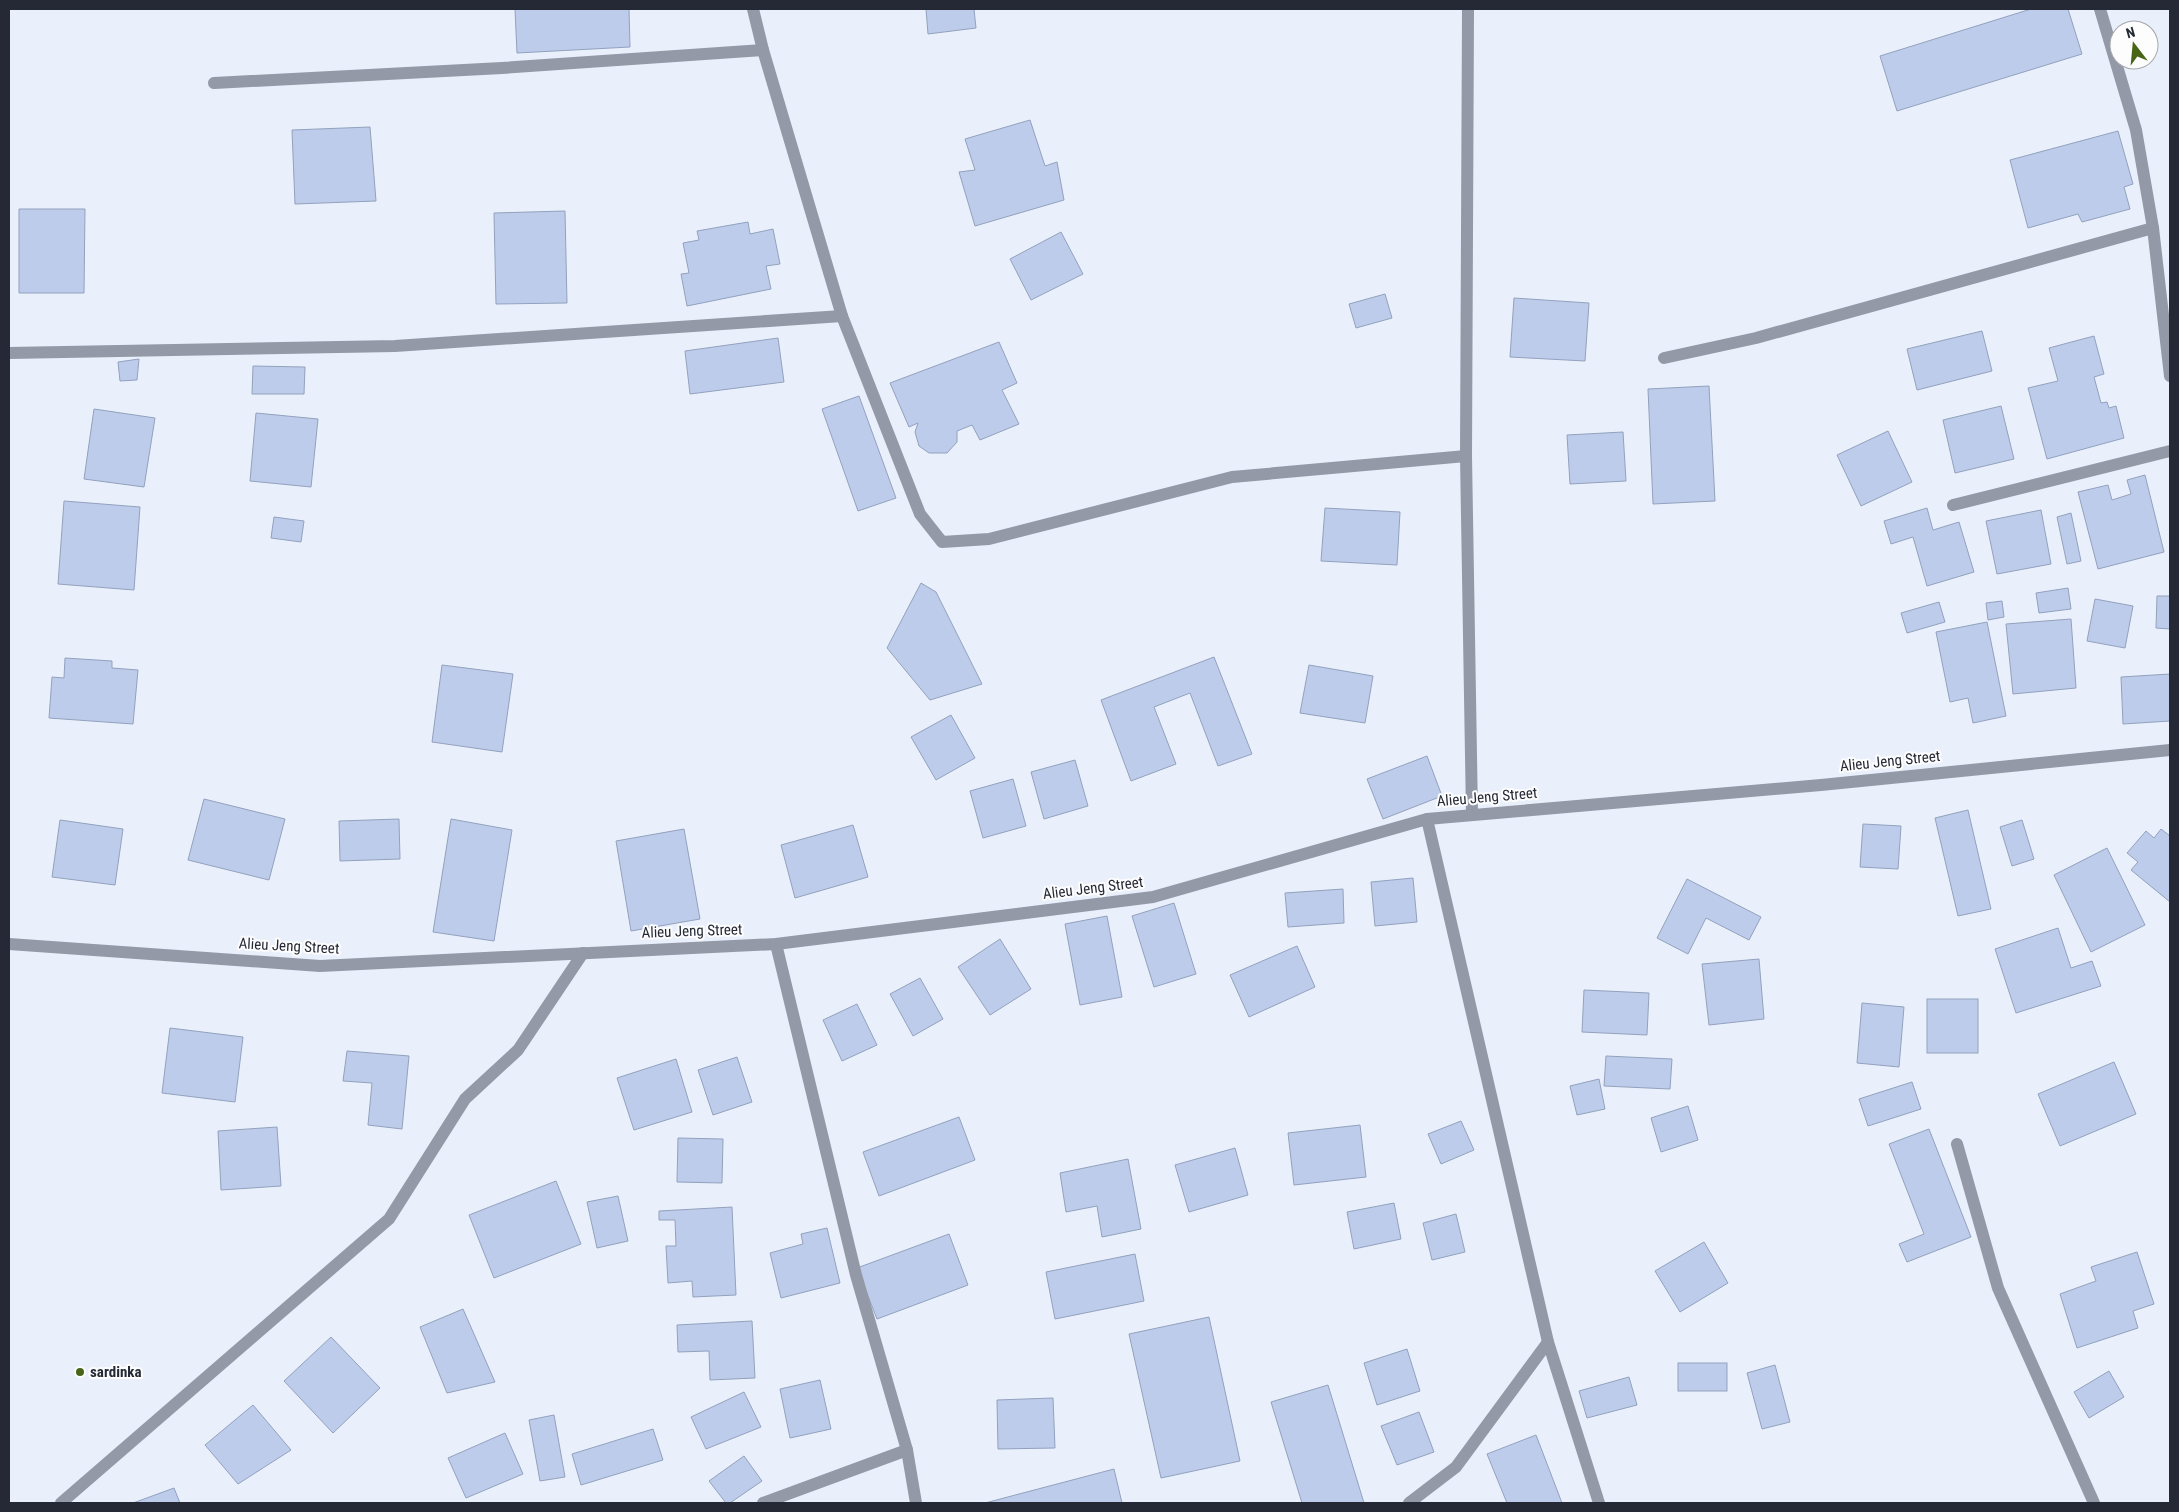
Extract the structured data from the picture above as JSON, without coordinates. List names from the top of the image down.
{
  "streets": {
    "street": ["Alieu Jeng Street"]
  },
  "places": ["sardinka"],
  "north": "top"
}
